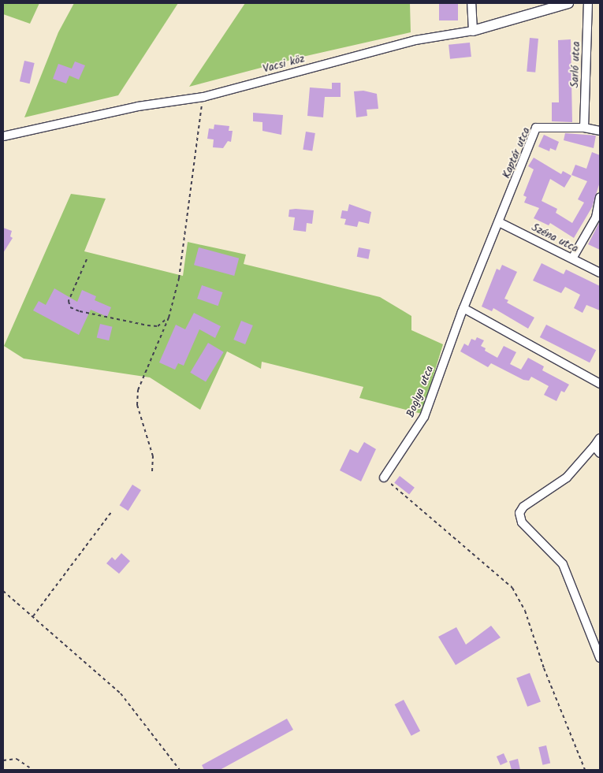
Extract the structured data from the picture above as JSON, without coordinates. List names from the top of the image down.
{
  "streets": {
    "street": [
      "Vacsi köz",
      "Sarló utca",
      "Kaptár utca",
      "Széna utca",
      "Boglya utca"
    ]
  },
  "crossings": [
    ["Sarló utca", "Kaptár utca"],
    ["Kaptár utca", "Széna utca"],
    ["Kaptár utca", "Boglya utca"],
    ["Széna utca", "Boglya utca"]
  ]
}
